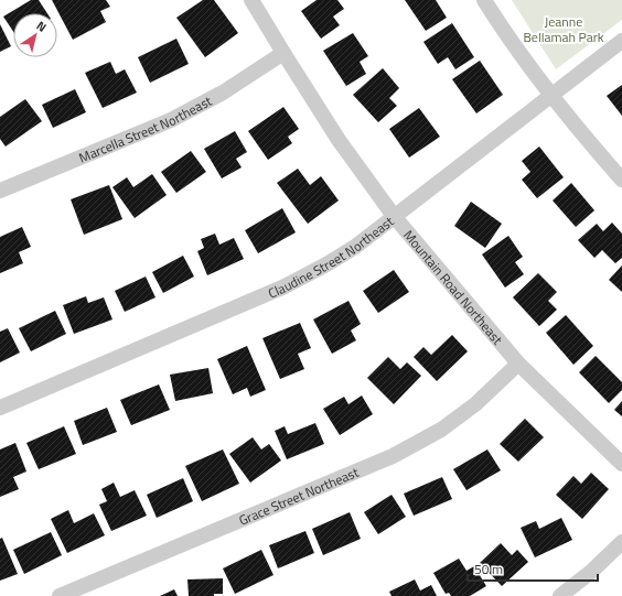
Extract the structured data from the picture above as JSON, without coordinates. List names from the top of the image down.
{
  "streets": {
    "street": [
      "Marcella Street Northeast",
      "Claudine Street Northeast",
      "Mountain Road Northeast",
      "Grace Street Northeast"
    ]
  },
  "crossings": [
    ["Marcella Street Northeast", "Mountain Road Northeast"],
    ["Claudine Street Northeast", "Mountain Road Northeast"],
    ["Mountain Road Northeast", "Grace Street Northeast"]
  ],
  "parks": ["Jeanne Bellamah Park"],
  "scale_bar": "50 m",
  "north": "top right"
}
